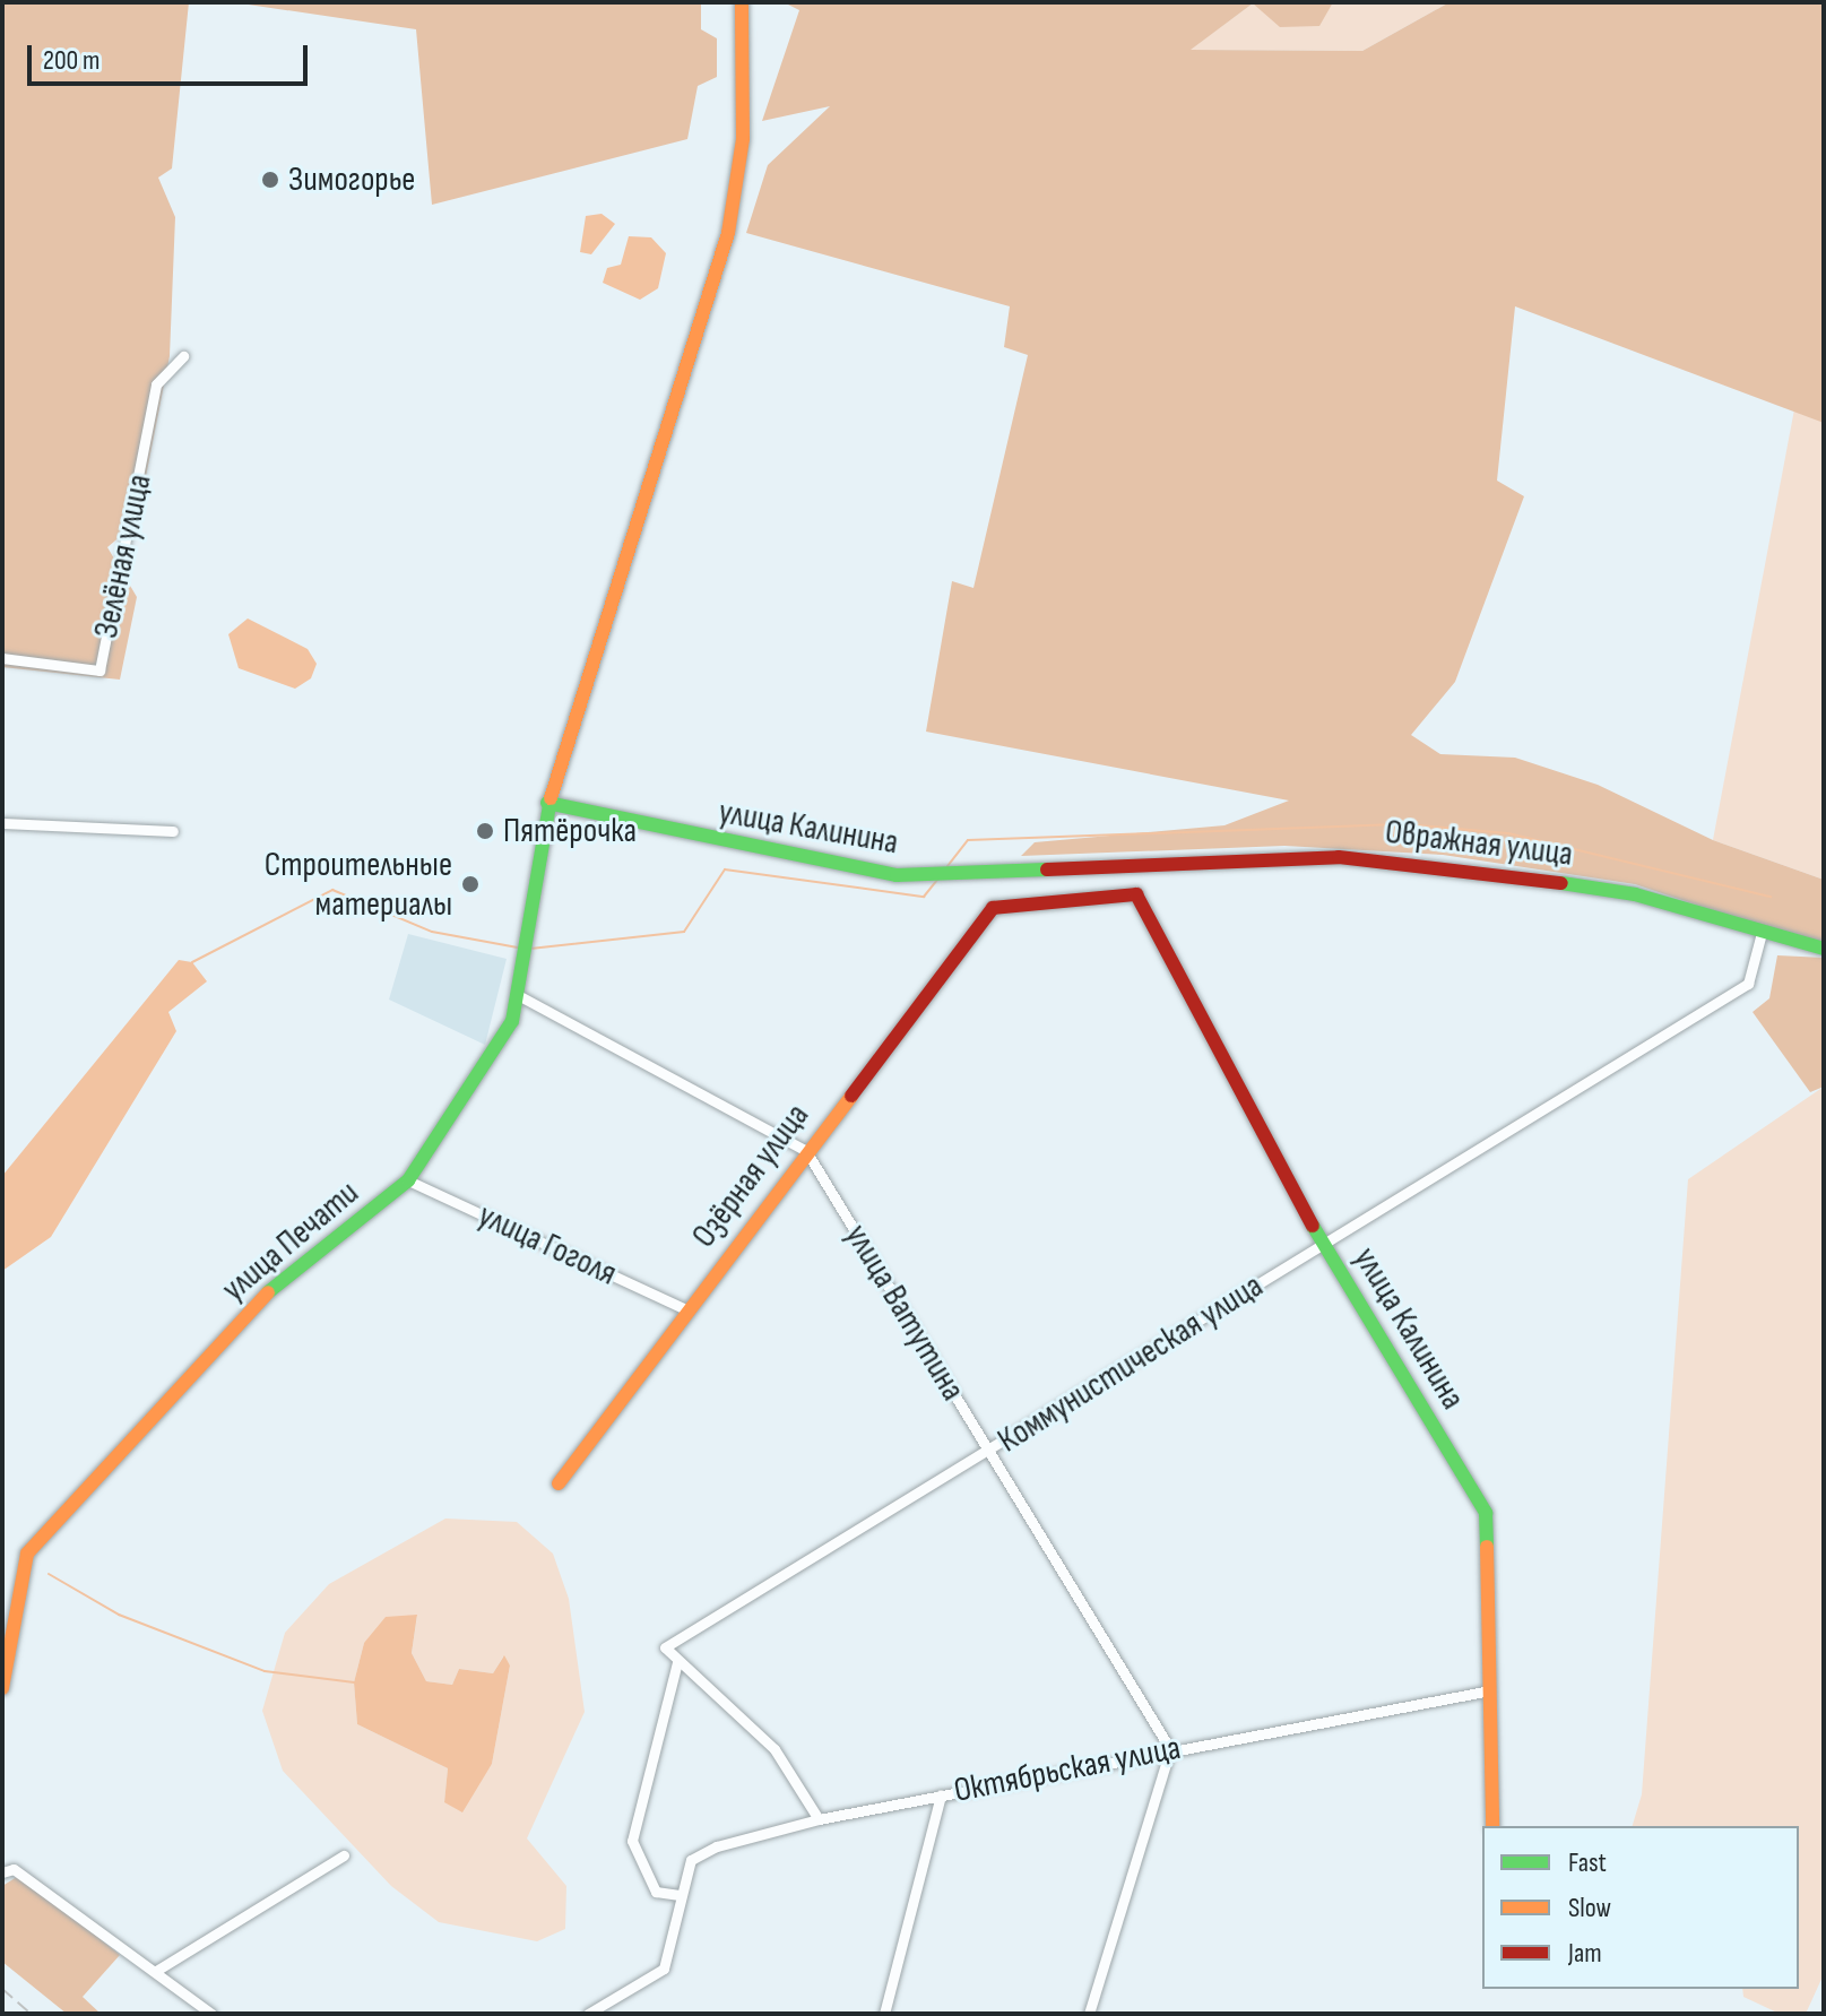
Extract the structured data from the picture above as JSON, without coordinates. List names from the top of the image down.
{
  "streets": {
    "street": [
      "Зелёная улица",
      "улица Калинина",
      "Овражная улица",
      "Озёрная улица",
      "улица Печати",
      "улица Гоголя",
      "улица Ватутина",
      "Коммунистическая улица",
      "Октябрьская улица"
    ]
  },
  "crossings": [
    ["улица Калинина", "Овражная улица"],
    ["улица Калинина", "Озёрная улица"],
    ["улица Калинина", "улица Печати"],
    ["улица Калинина", "Коммунистическая улица"],
    ["улица Калинина", "Октябрьская улица"],
    ["Овражная улица", "Коммунистическая улица"],
    ["Озёрная улица", "улица Гоголя"],
    ["Озёрная улица", "улица Ватутина"],
    ["улица Печати", "улица Гоголя"],
    ["улица Ватутина", "Коммунистическая улица"],
    ["улица Ватутина", "Октябрьская улица"]
  ],
  "places": ["Зимогорье", "Пятёрочка", "Строительные материалы"],
  "legend": ["Fast", "Slow", "Jam"],
  "scale_bar": "200 m"
}
